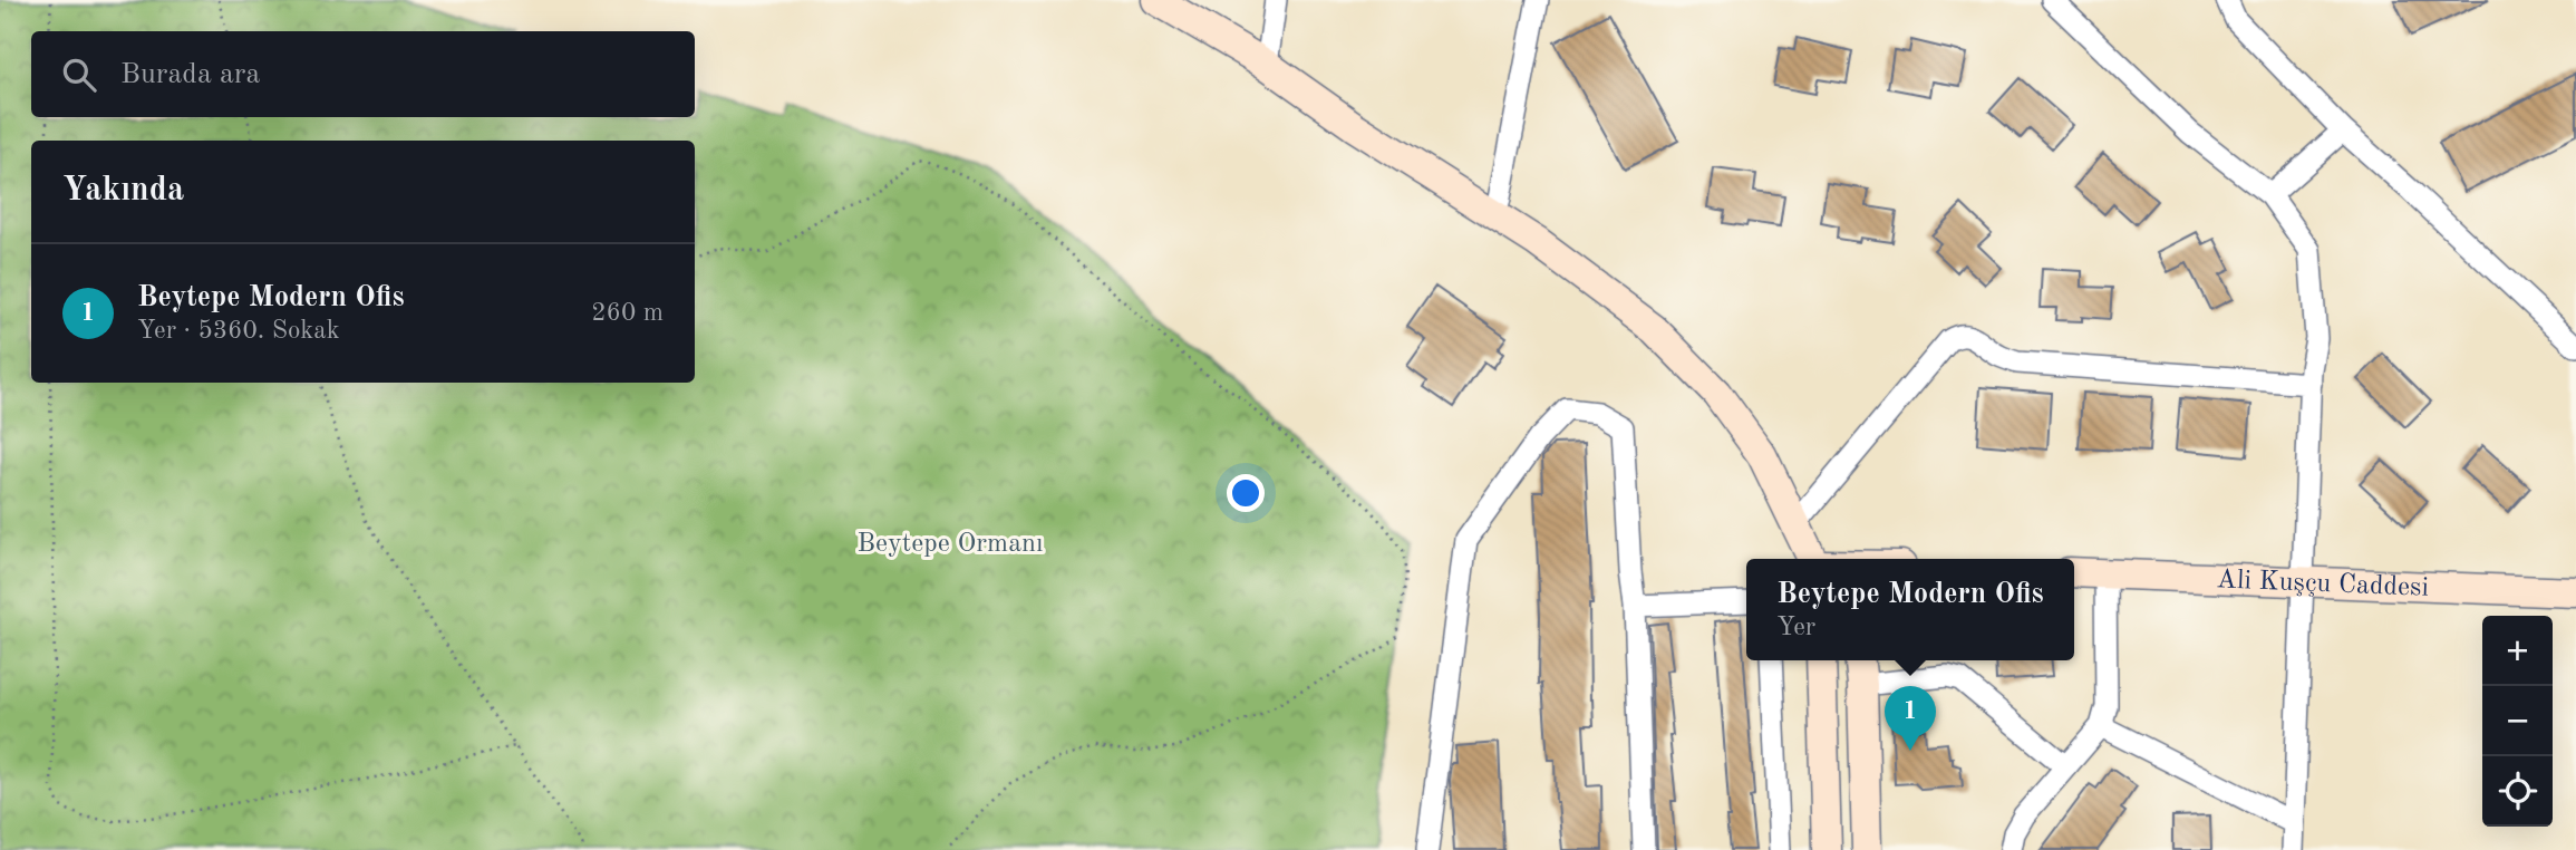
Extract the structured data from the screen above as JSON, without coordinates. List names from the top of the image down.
{
  "streets": {
    "street": ["Ali Kuşçu Caddesi"]
  },
  "parks": ["Beytepe Ormanı"],
  "page": {
    "search": "Burada ara",
    "heading": "Yakında",
    "list": [
      {
        "mark": "1",
        "name": "Beytepe Modern Ofis",
        "note": "Yer · 5360. Sokak",
        "value": "260 m"
      }
    ],
    "popup": ["Beytepe Modern Ofis", "Yer"],
    "map_buttons": ["+", "−"],
    "pins": "1"
  }
}
